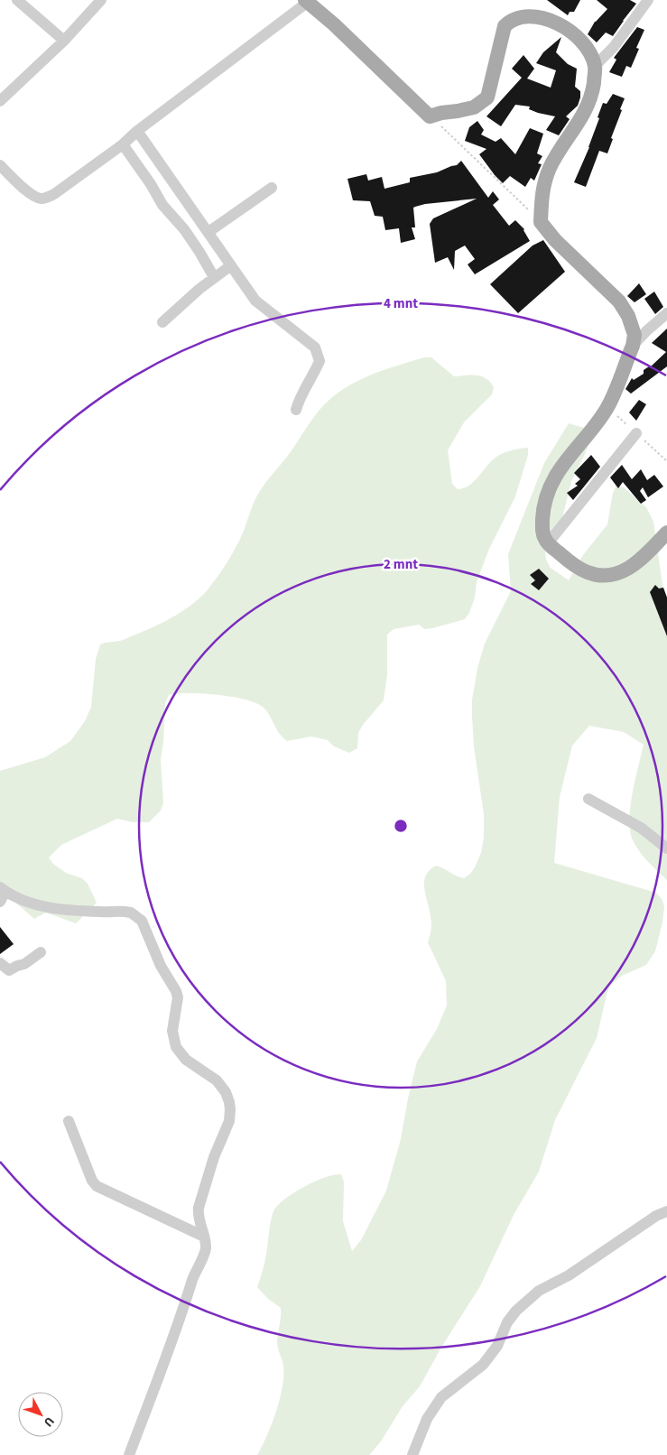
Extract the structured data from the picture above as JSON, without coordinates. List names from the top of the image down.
{
  "north": "bottom right",
  "rings": ["4 mnt", "2 mnt"]
}
